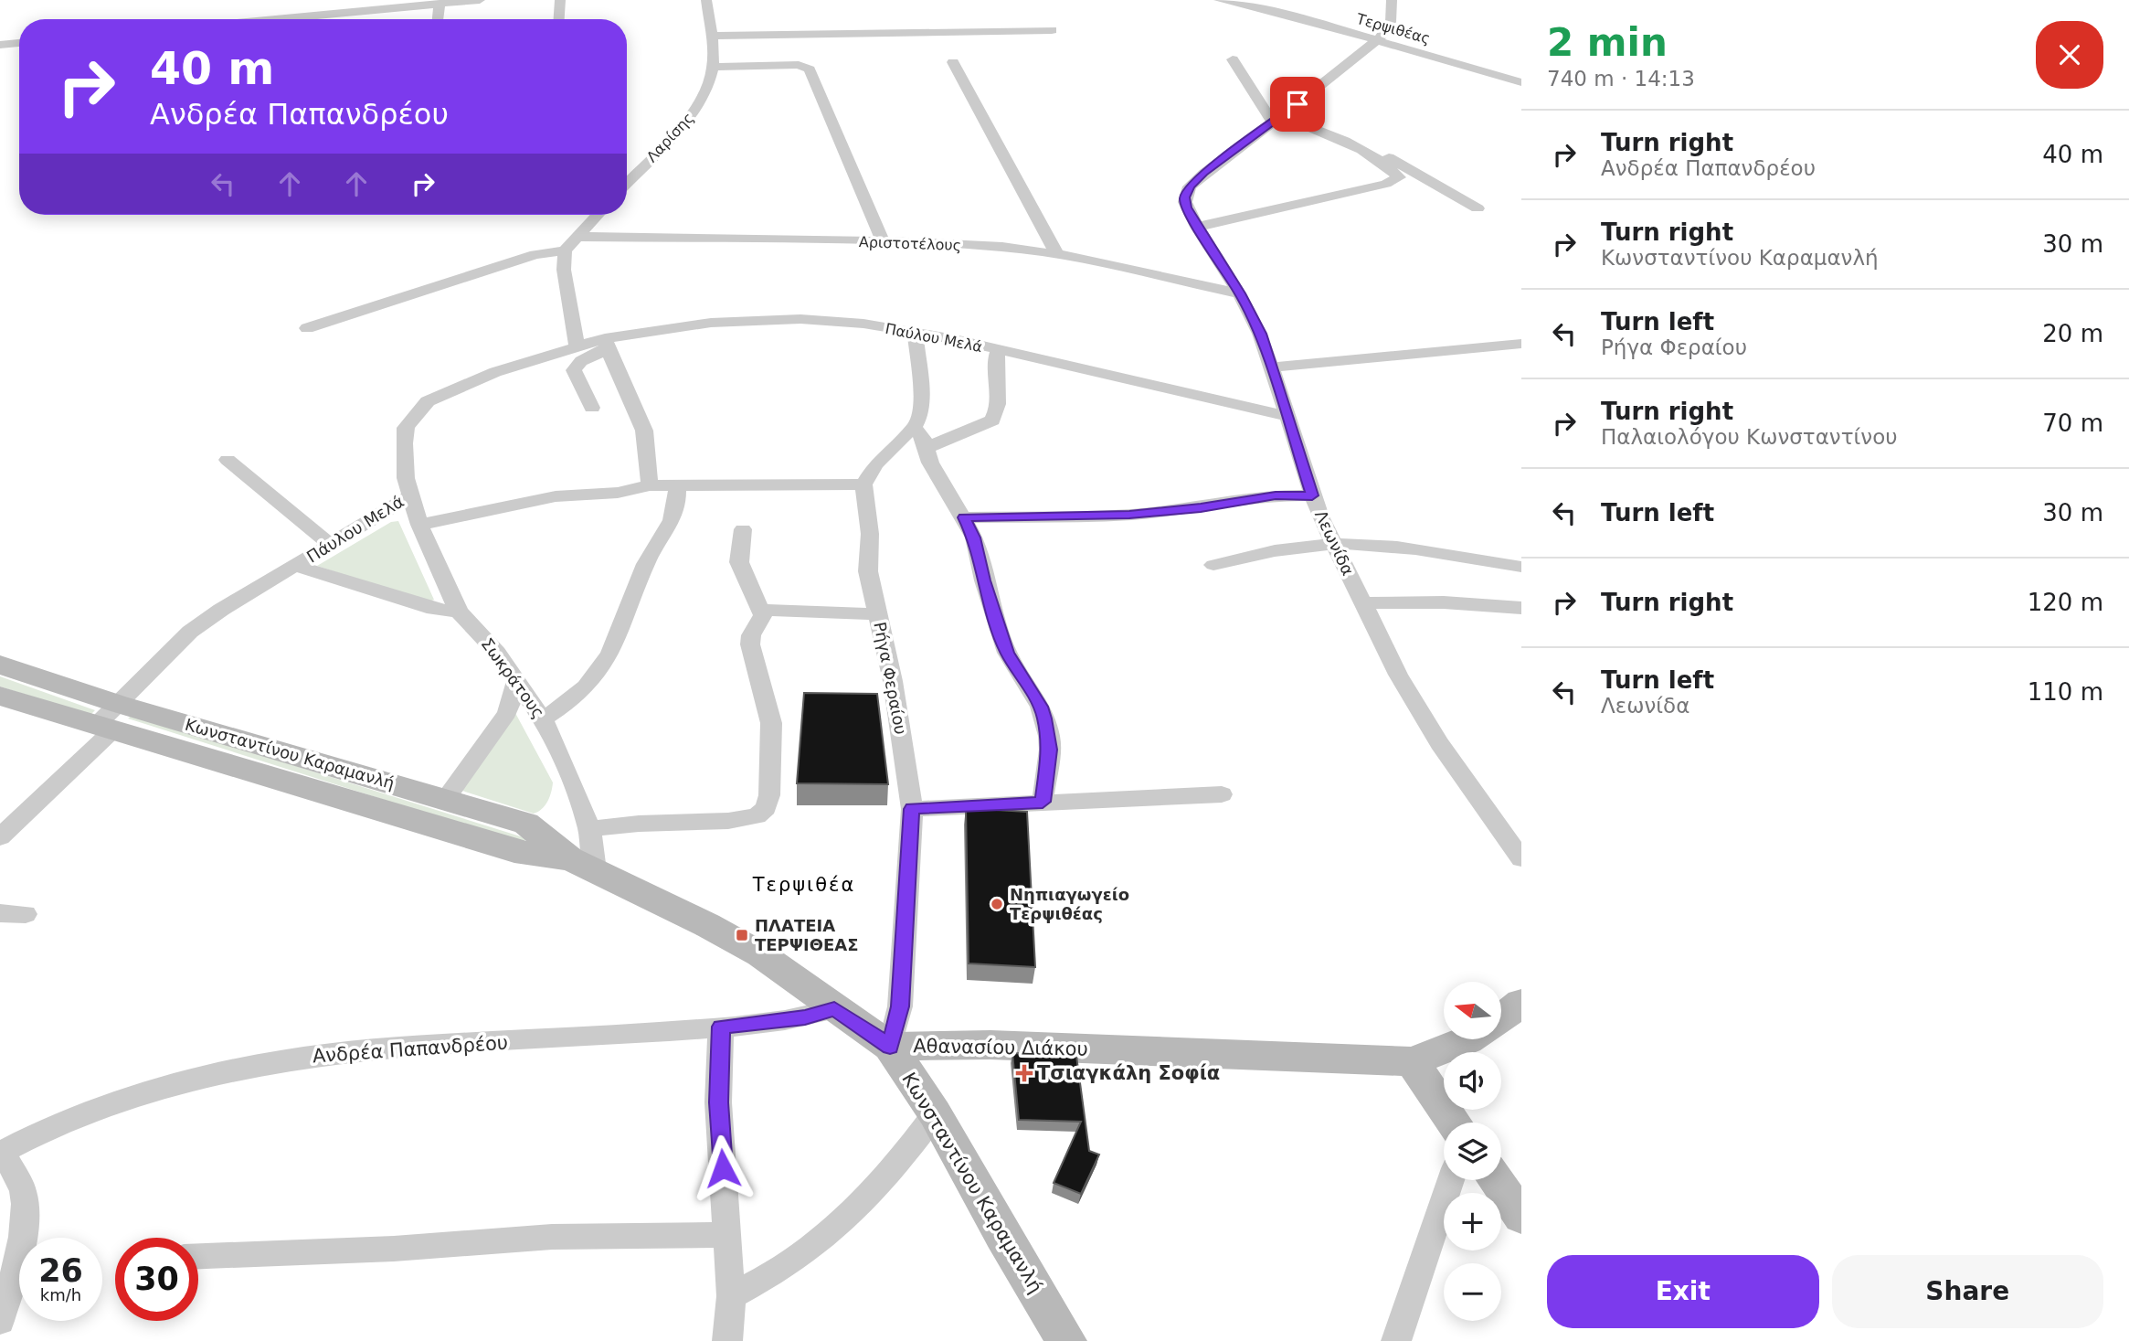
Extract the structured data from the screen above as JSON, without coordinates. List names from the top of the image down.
{
  "streets": {
    "street": [
      "Τερψιθέας",
      "Λαρίσης",
      "Αριστοτέλους",
      "Παύλου Μελά",
      "Πάυλου Μελά",
      "Λεωνίδα",
      "Σωκράτους",
      "Ρήγα Φεραίου",
      "Κωνσταντίνου Καραμανλή",
      "Αθανασίου Διάκου",
      "Ανδρέα Παπανδρέου"
    ]
  },
  "crossings": [
    ["Τερψιθέας", "Λεωνίδα"],
    ["Αριστοτέλους", "Λεωνίδα"],
    ["Παύλου Μελά", "Πάυλου Μελά"],
    ["Παύλου Μελά", "Λεωνίδα"],
    ["Πάυλου Μελά", "Σωκράτους"],
    ["Πάυλου Μελά", "Κωνσταντίνου Καραμανλή"],
    ["Σωκράτους", "Κωνσταντίνου Καραμανλή"],
    ["Ρήγα Φεραίου", "Κωνσταντίνου Καραμανλή"],
    ["Ρήγα Φεραίου", "Αθανασίου Διάκου"],
    ["Κωνσταντίνου Καραμανλή", "Αθανασίου Διάκου"],
    ["Κωνσταντίνου Καραμανλή", "Ανδρέα Παπανδρέου"]
  ],
  "districts": ["Τερψιθέα"],
  "places": {
    "other": ["Νηπιαγωγείο Τερψιθέας"],
    "transit": ["ΠΛΑΤΕΙΑ ΤΕΡΨΙΘΕΑΣ"],
    "health": ["Τσιαγκάλη Σοφία"]
  },
  "north": "left",
  "page": {
    "heading": ["2 min", "740 m · 14:13"],
    "turn": ["40 m", "Ανδρέα Παπανδρέου"],
    "list": [
      {
        "name": "Turn right",
        "note": "Ανδρέα Παπανδρέου",
        "value": "40 m"
      },
      {
        "name": "Turn right",
        "note": "Κωνσταντίνου Καραμανλή",
        "value": "30 m"
      },
      {
        "name": "Turn left",
        "note": "Ρήγα Φεραίου",
        "value": "20 m"
      },
      {
        "name": "Turn right",
        "note": "Παλαιολόγου Κωνσταντίνου",
        "value": "70 m"
      },
      {
        "name": "Turn left",
        "value": "30 m"
      },
      {
        "name": "Turn right",
        "value": "120 m"
      },
      {
        "name": "Turn left",
        "note": "Λεωνίδα",
        "value": "110 m"
      }
    ],
    "map_buttons": ["+", "−"],
    "speed": "26 km/h",
    "limit": "30",
    "buttons": ["Exit", "Share"]
  }
}
